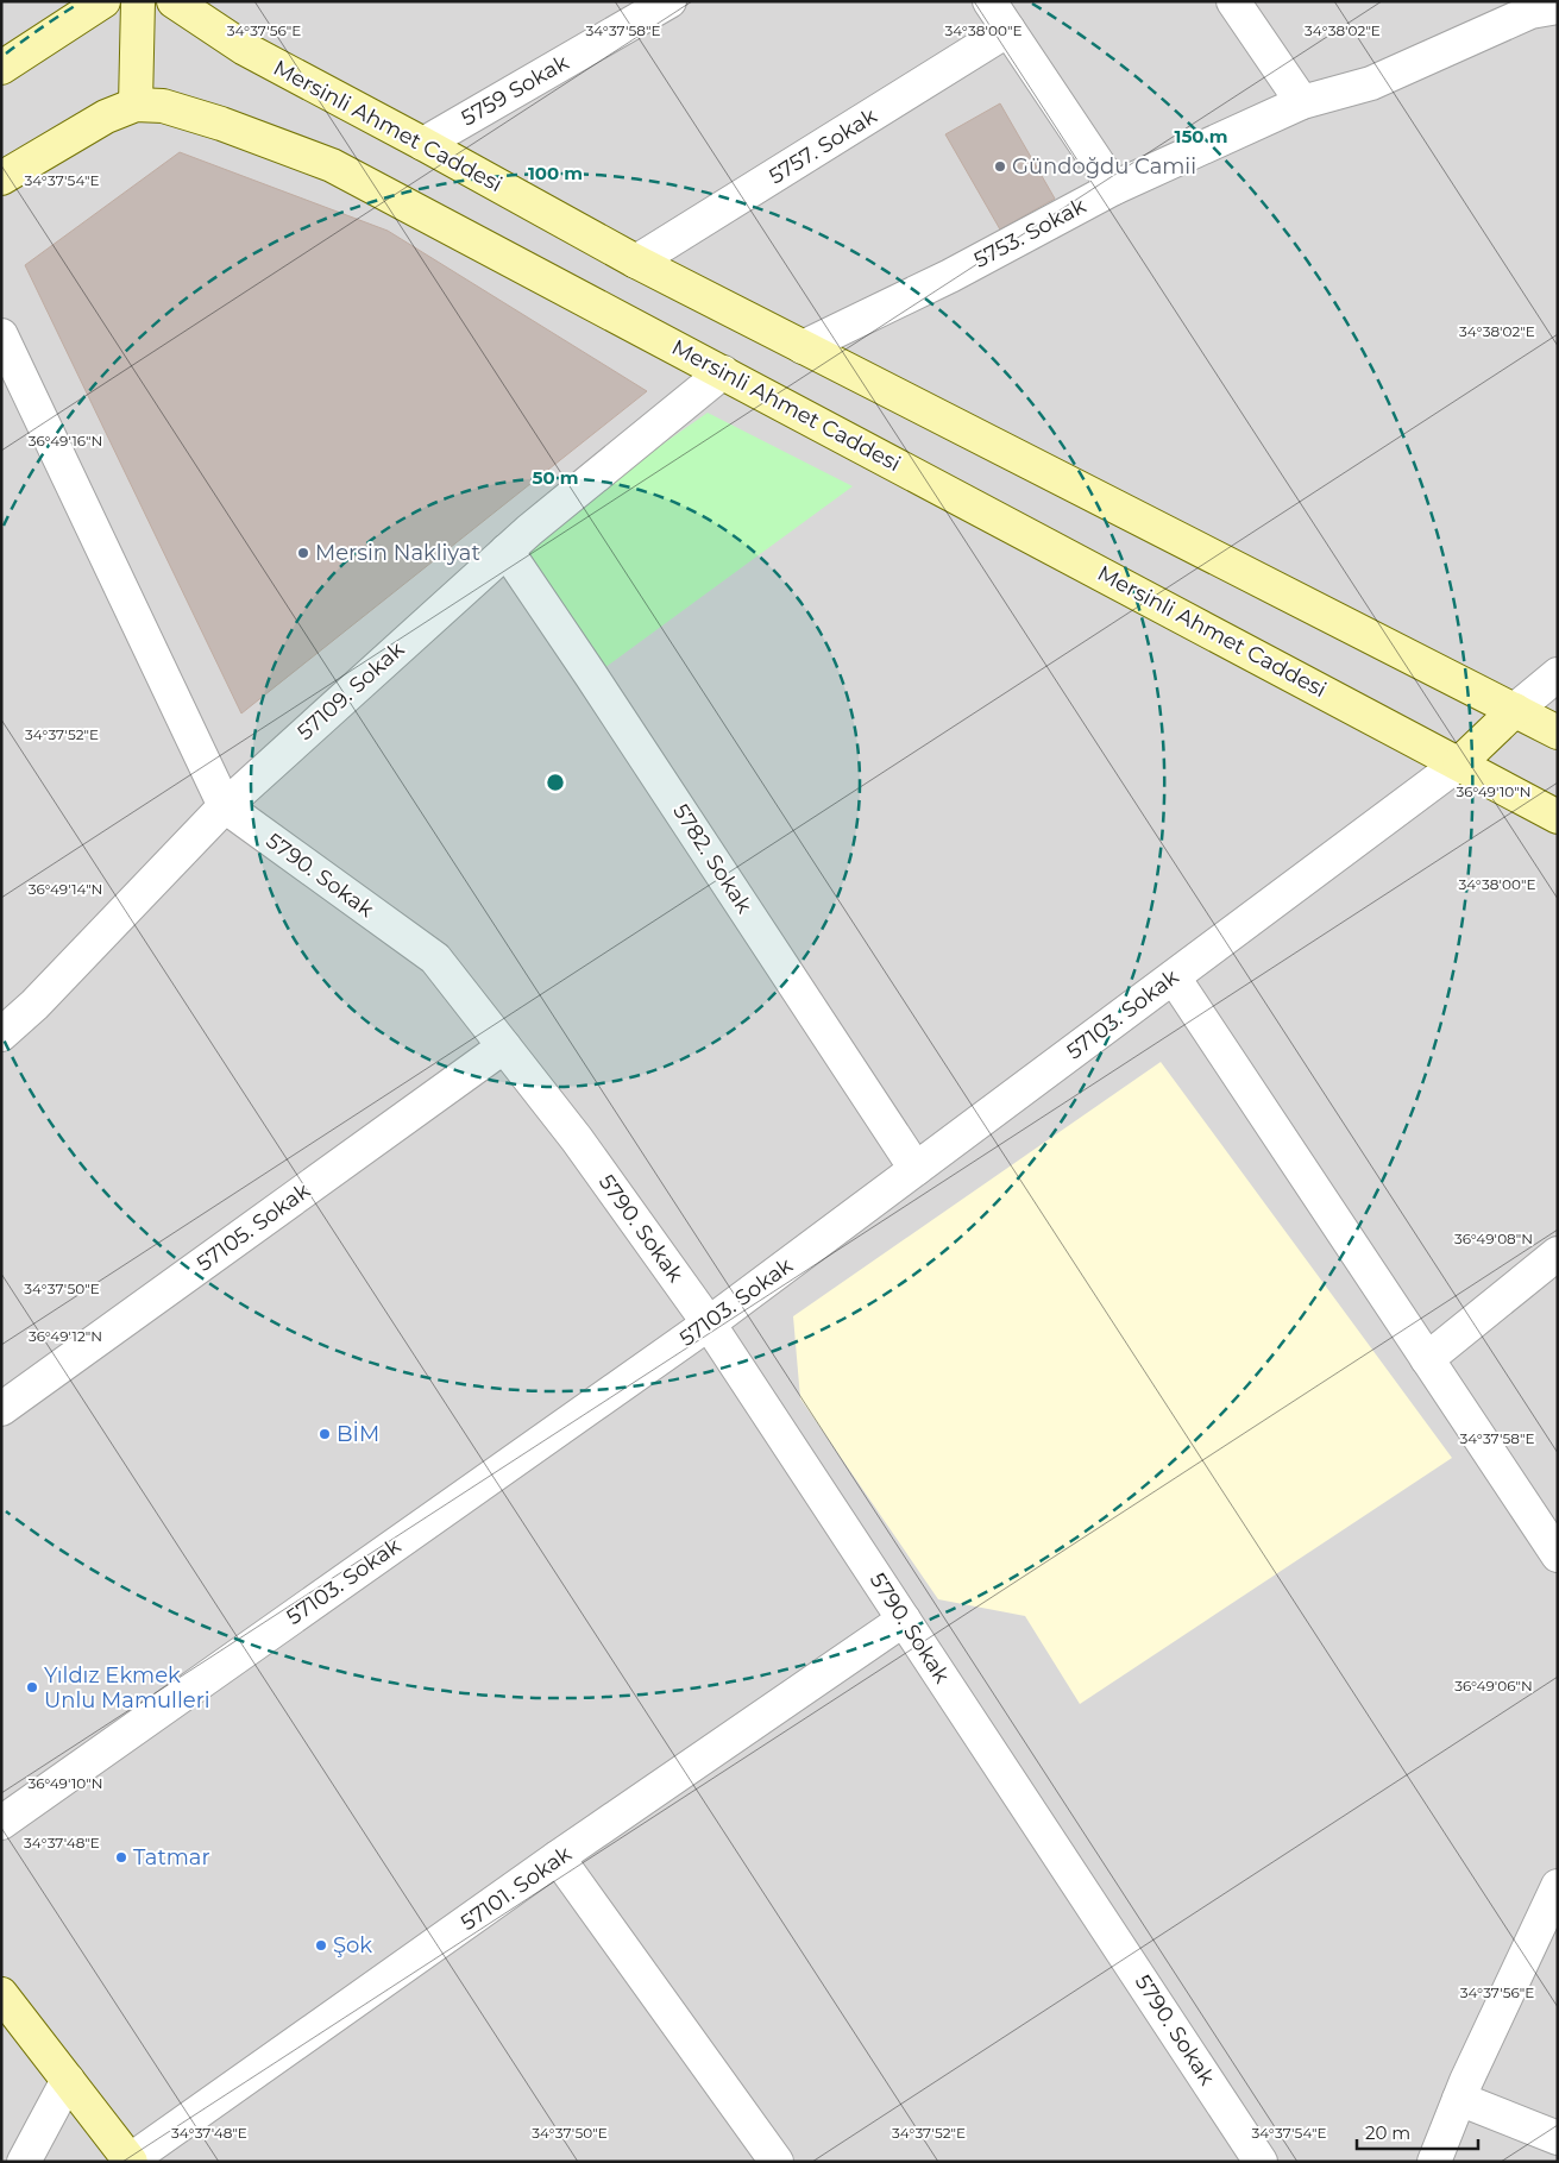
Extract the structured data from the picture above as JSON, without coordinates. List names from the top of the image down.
{
  "streets": {
    "street": [
      "5759 Sokak",
      "Mersinli Ahmet Caddesi",
      "5757. Sokak",
      "5753. Sokak",
      "57109. Sokak",
      "5782. Sokak",
      "5790. Sokak",
      "57103. Sokak",
      "57105. Sokak",
      "57101. Sokak"
    ]
  },
  "crossings": [
    ["5759 Sokak", "Mersinli Ahmet Caddesi"],
    ["Mersinli Ahmet Caddesi", "5757. Sokak"],
    ["Mersinli Ahmet Caddesi", "5753. Sokak"],
    ["Mersinli Ahmet Caddesi", "57109. Sokak"],
    ["Mersinli Ahmet Caddesi", "57103. Sokak"],
    ["57109. Sokak", "5782. Sokak"],
    ["57109. Sokak", "5790. Sokak"],
    ["5782. Sokak", "57103. Sokak"],
    ["5790. Sokak", "57103. Sokak"],
    ["5790. Sokak", "57105. Sokak"],
    ["5790. Sokak", "57101. Sokak"]
  ],
  "places": [
    "Gündoğdu Camii",
    "Mersin Nakliyat",
    "BİM",
    "Yıldız Ekmek Unlu Mamulleri",
    "Tatmar",
    "Şok"
  ],
  "scale_bar": "20 m",
  "coordinates": [
    "34°37'56\"E",
    "34°37'58\"E",
    "34°38'00\"E",
    "34°38'02\"E",
    "34°37'54\"E",
    "36°49'16\"N",
    "34°37'52\"E",
    "36°49'10\"N",
    "36°49'14\"N",
    "36°49'08\"N",
    "34°37'50\"E",
    "36°49'12\"N",
    "36°49'06\"N",
    "34°37'48\"E"
  ],
  "rings": ["150 m", "100 m", "50 m"]
}
